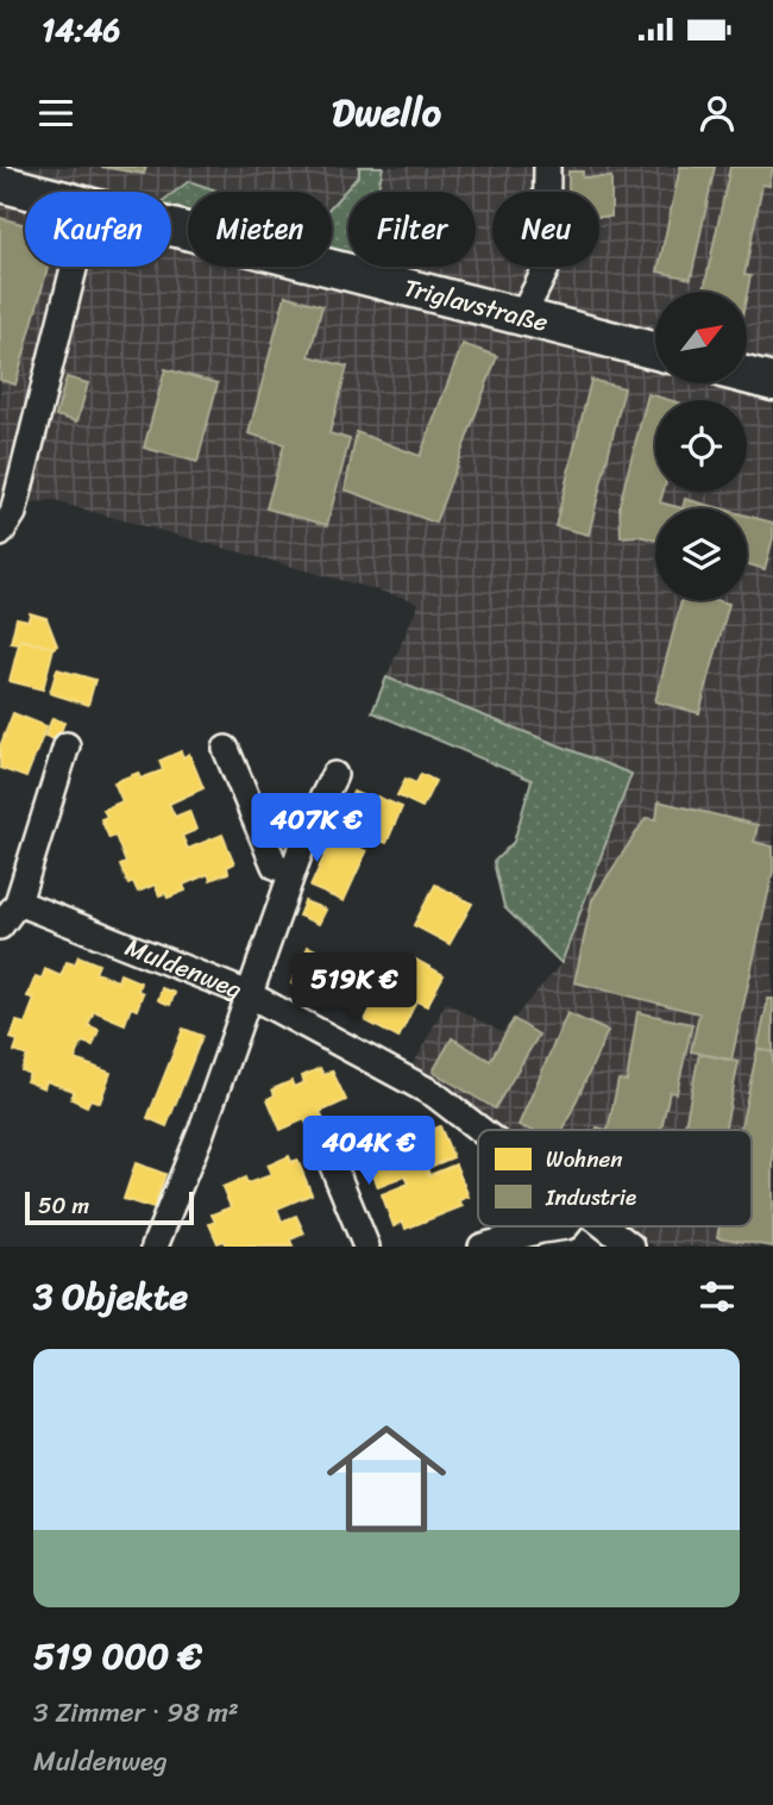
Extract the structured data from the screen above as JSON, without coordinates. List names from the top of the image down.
{
  "streets": {
    "street": ["Triglavstraße", "Muldenweg"]
  },
  "legend": ["Wohnen", "Industrie"],
  "scale_bar": "50 m",
  "north": "top right",
  "page": {
    "status": "14:46",
    "header": "Dwello",
    "chip": [
      "Kaufen",
      "Mieten",
      "Filter",
      "Neu"
    ],
    "price": ["407K €", "519K €", "404K €"],
    "scale": "50 m",
    "heading": "3 Objekte",
    "list": [
      {
        "name": "519 000 €",
        "note": "3 Zimmer · 98 m² · Muldenweg"
      }
    ]
  }
}
